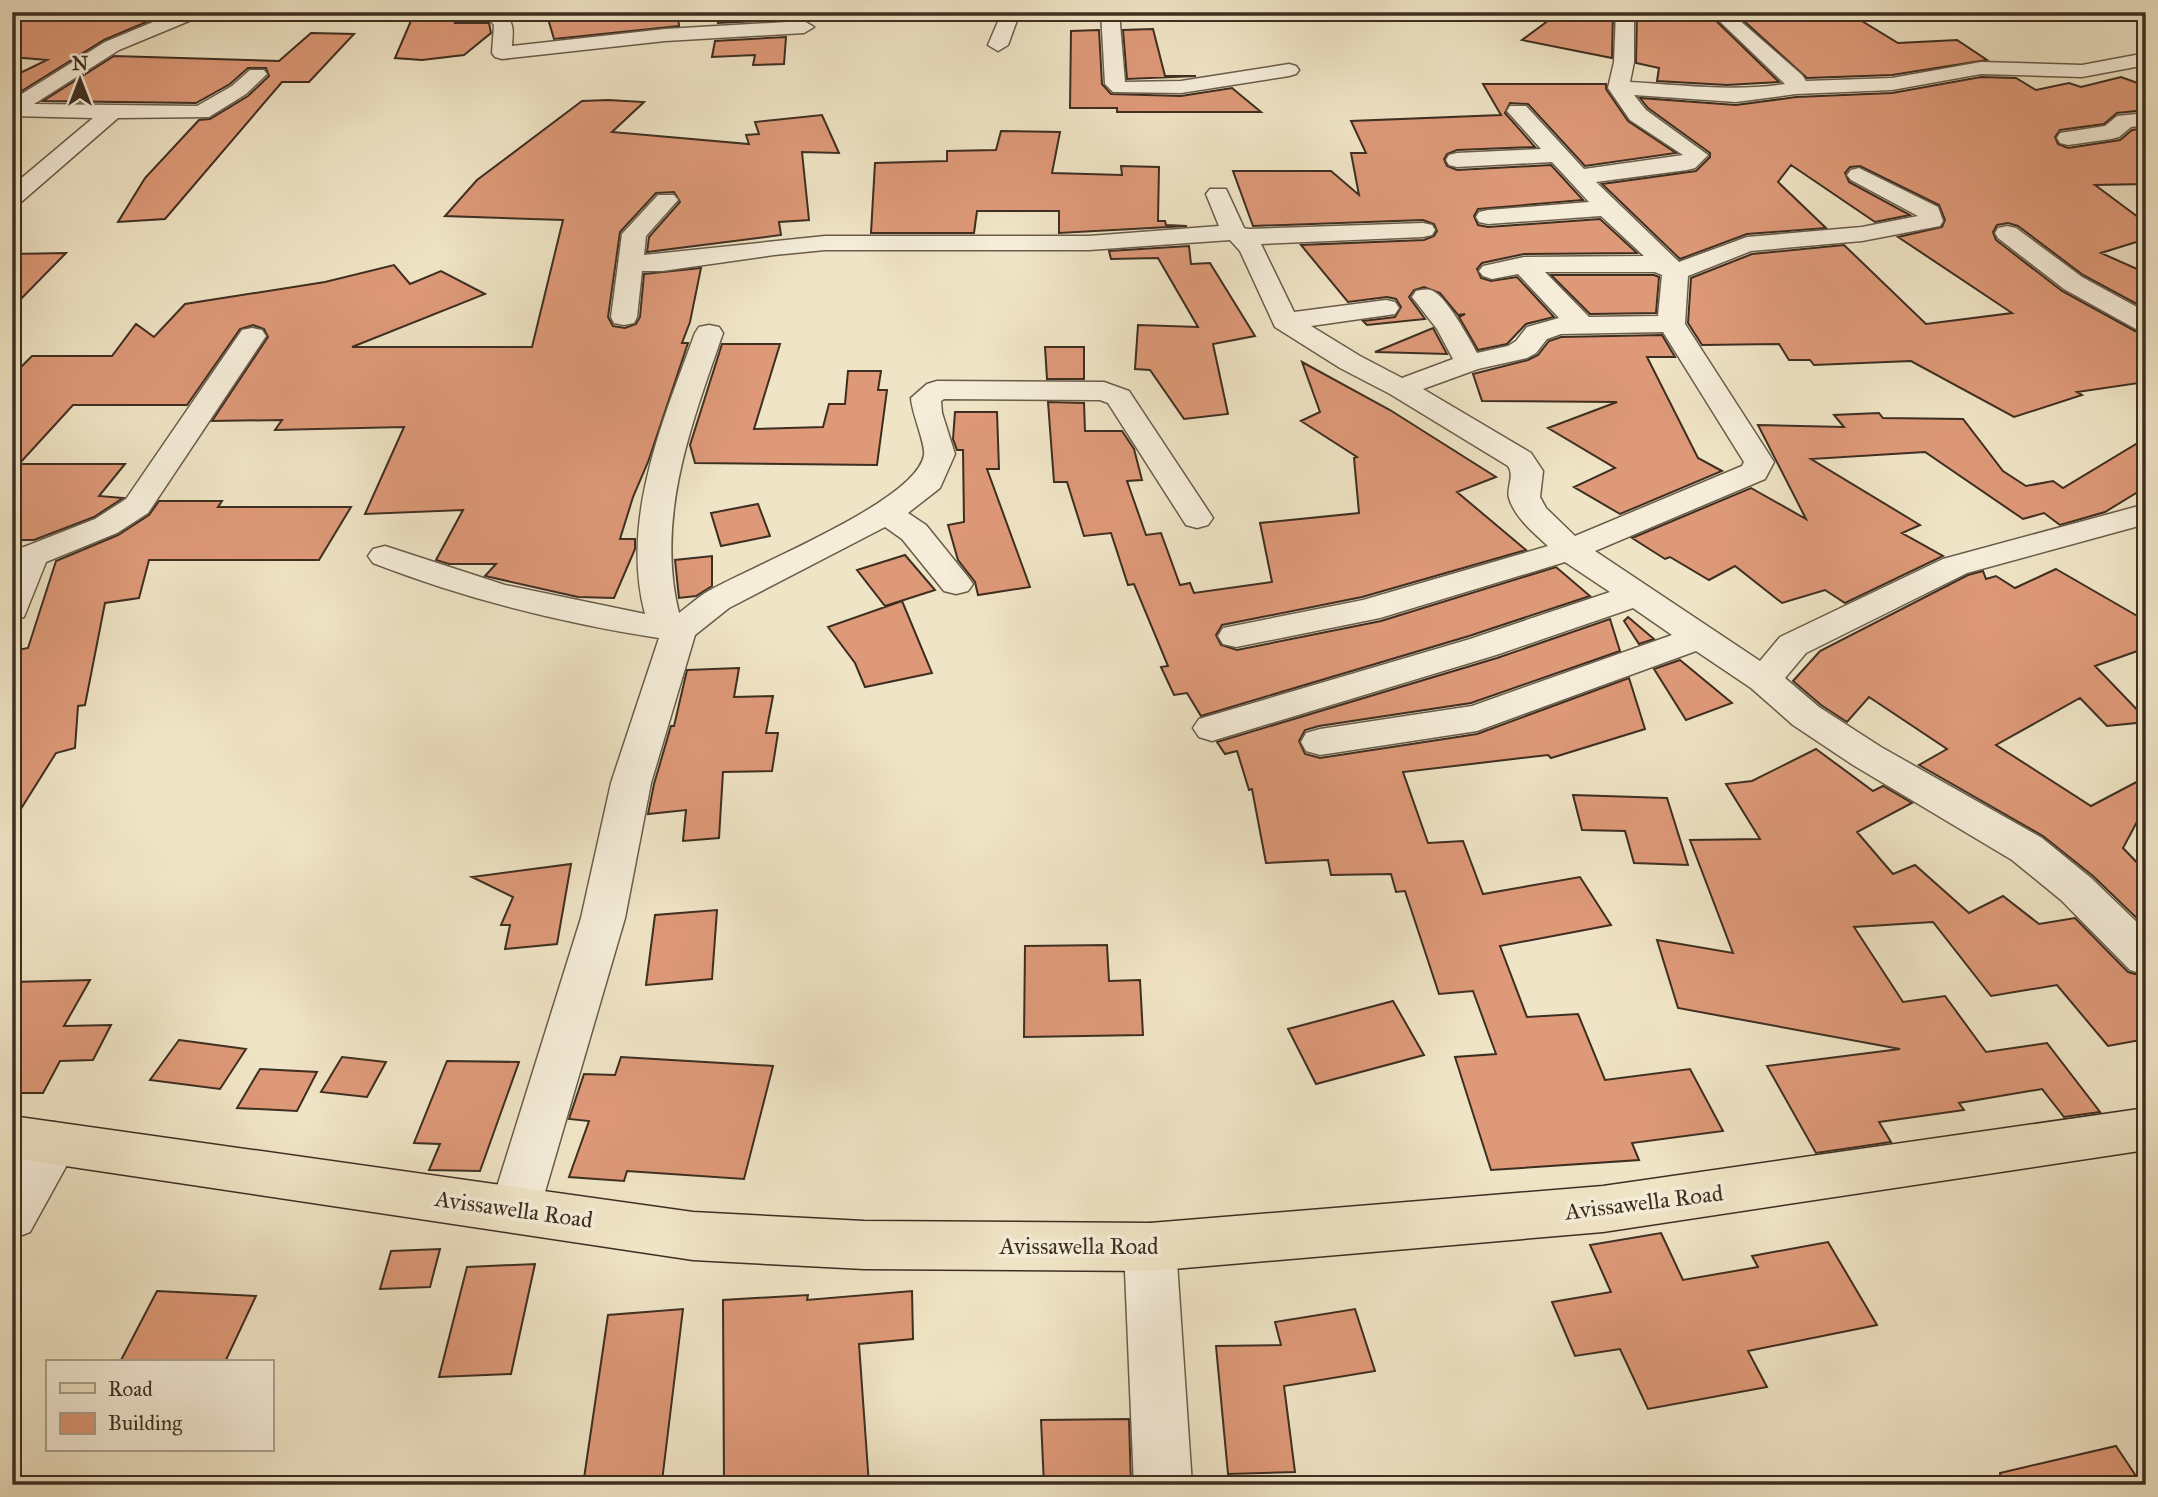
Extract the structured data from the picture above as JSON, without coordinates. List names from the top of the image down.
{
  "streets": {
    "main road": ["Avissawella Road"]
  },
  "legend": ["Road", "Building"],
  "north": "top"
}
